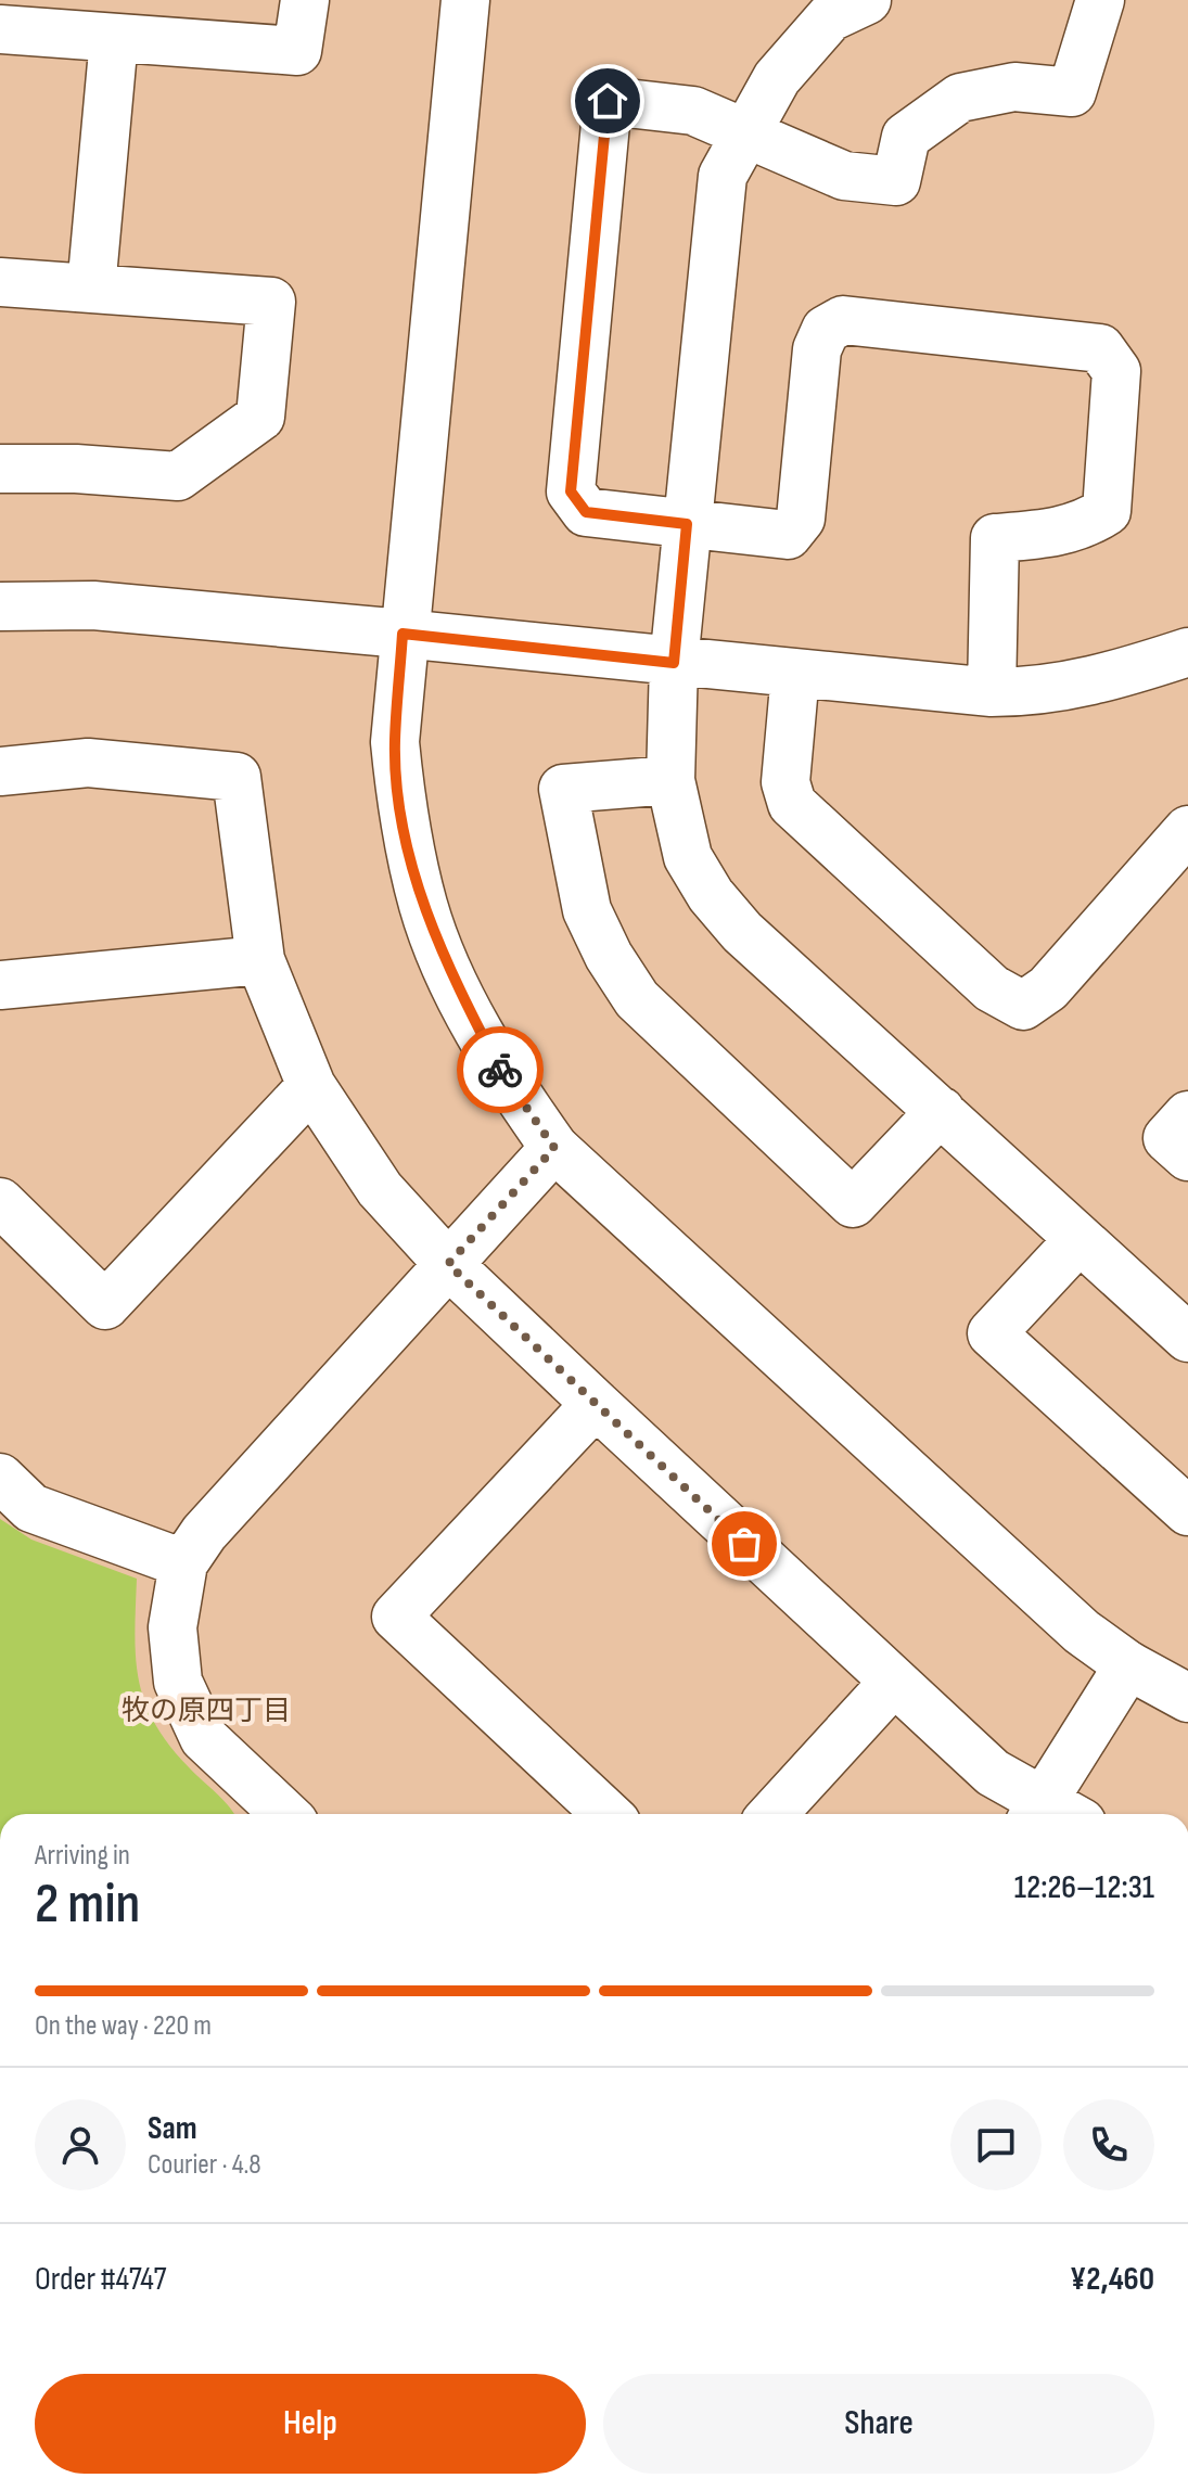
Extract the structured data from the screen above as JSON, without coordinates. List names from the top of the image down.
{
  "districts": ["牧の原四丁目"],
  "page": {
    "heading": ["2 min", "Arriving in", "12:26–12:31"],
    "panel": [
      "Sam",
      "Courier · 4.8",
      "Order #4747",
      "¥2,460"
    ],
    "bar": "On the way · 220 m",
    "buttons": ["Help", "Share"]
  }
}
